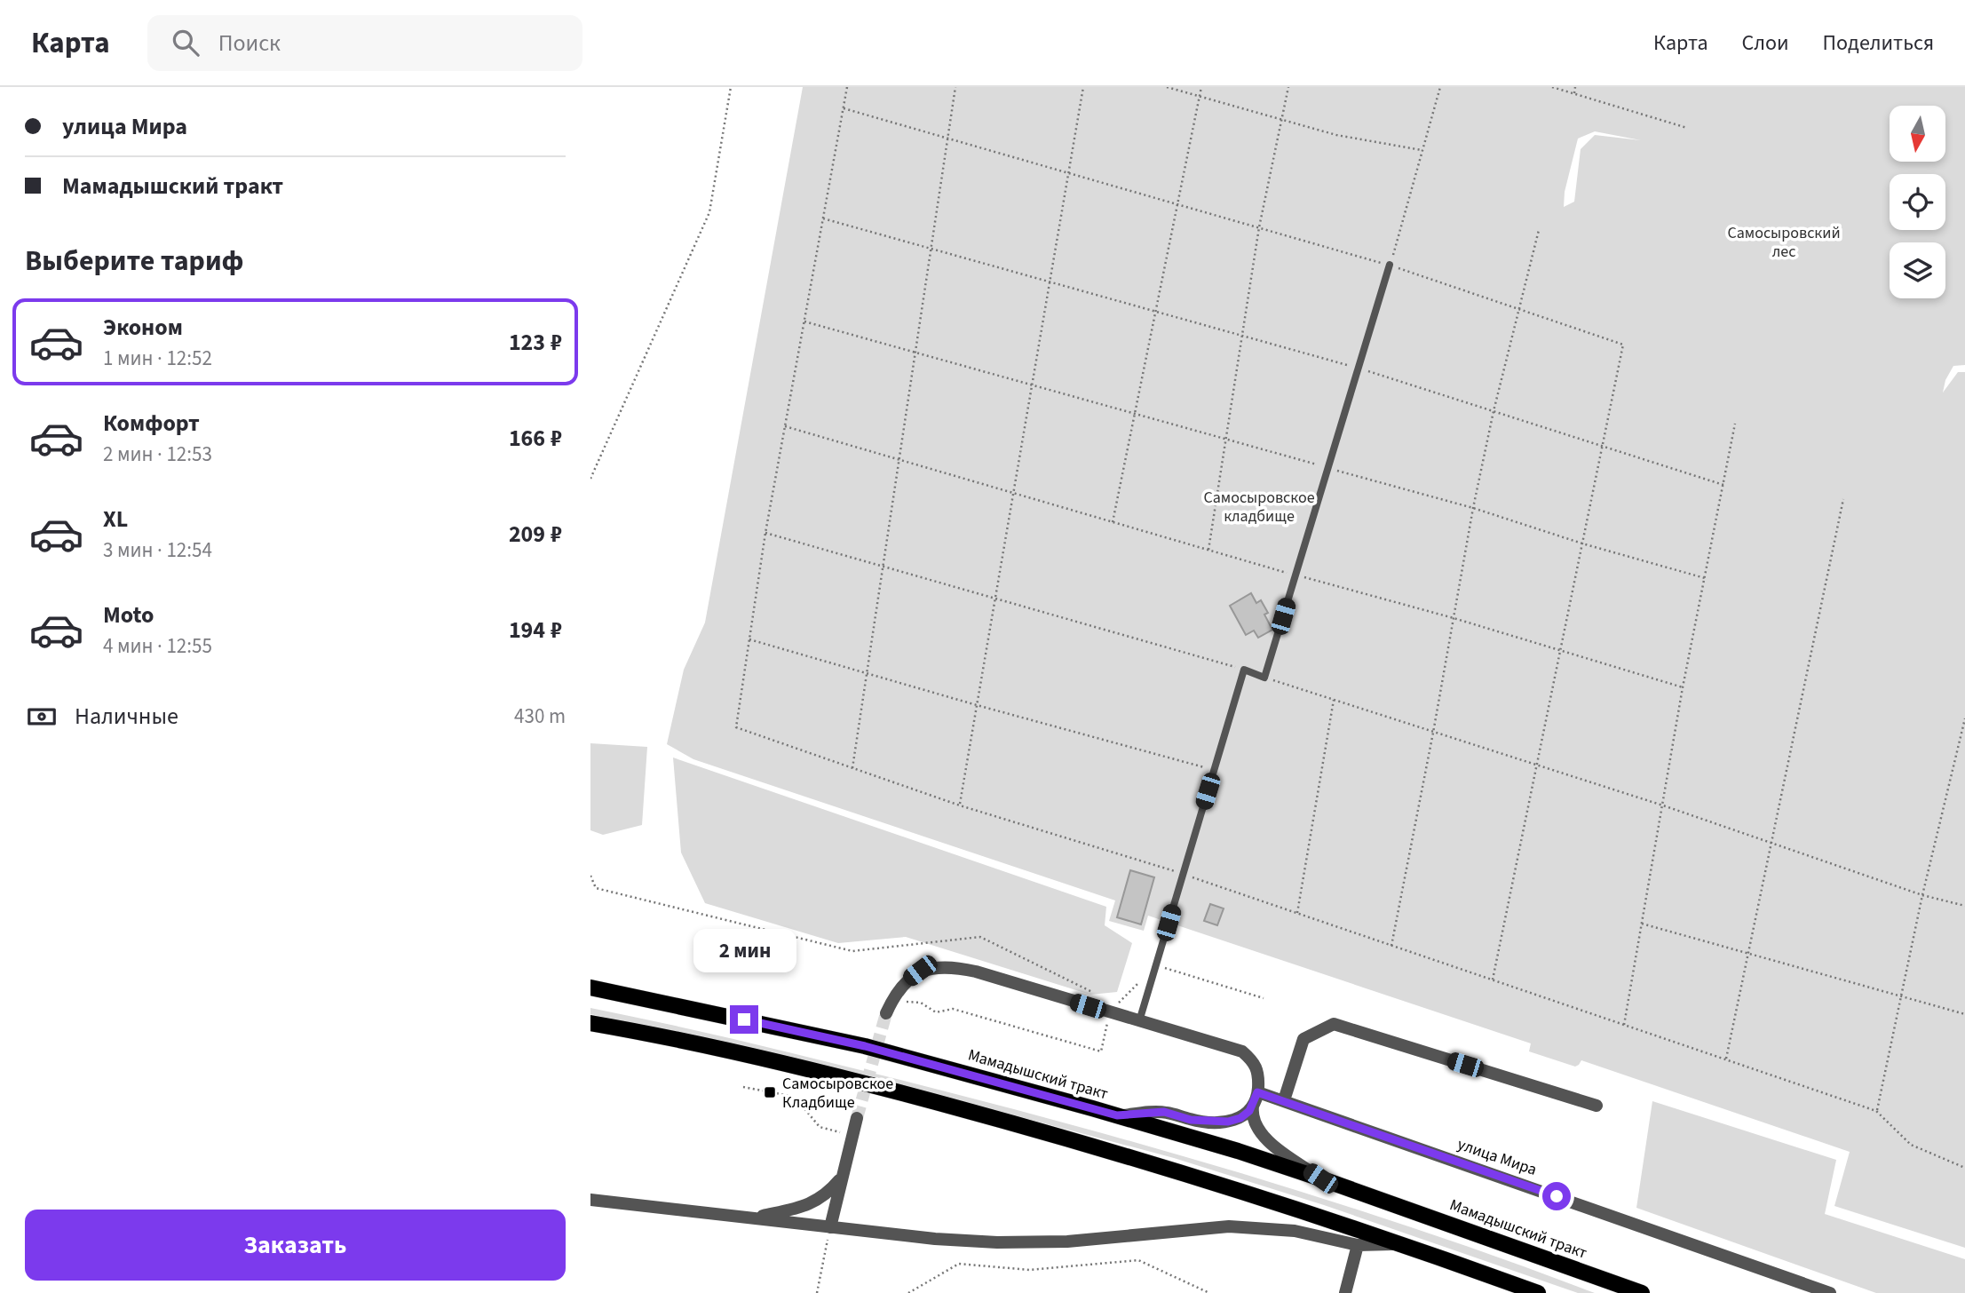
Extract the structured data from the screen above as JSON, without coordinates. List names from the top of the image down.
{
  "streets": {
    "main road": ["Мамадышский тракт"],
    "street": ["улица Мира"]
  },
  "parks": ["Самосыровский лес", "Самосыровское кладбище"],
  "places": {
    "transit": ["Самосыровское Кладбище"]
  },
  "north": "bottom",
  "page": {
    "header": "Карта",
    "search": "Поиск",
    "nav": ["Карта", "Слои", "Поделиться"],
    "banner": ["улица Мира", "Мамадышский тракт"],
    "heading": "Выберите тариф",
    "list": [
      {
        "name": "Эконом",
        "note": "1 мин · 12:52",
        "value": "123 ₽"
      },
      {
        "name": "Комфорт",
        "note": "2 мин · 12:53",
        "value": "166 ₽"
      },
      {
        "name": "XL",
        "note": "3 мин · 12:54",
        "value": "209 ₽"
      },
      {
        "name": "Moto",
        "note": "4 мин · 12:55",
        "value": "194 ₽"
      }
    ],
    "pay": ["Наличные", "430 m"],
    "bubble": "2 мин",
    "buttons": "Заказать"
  }
}
